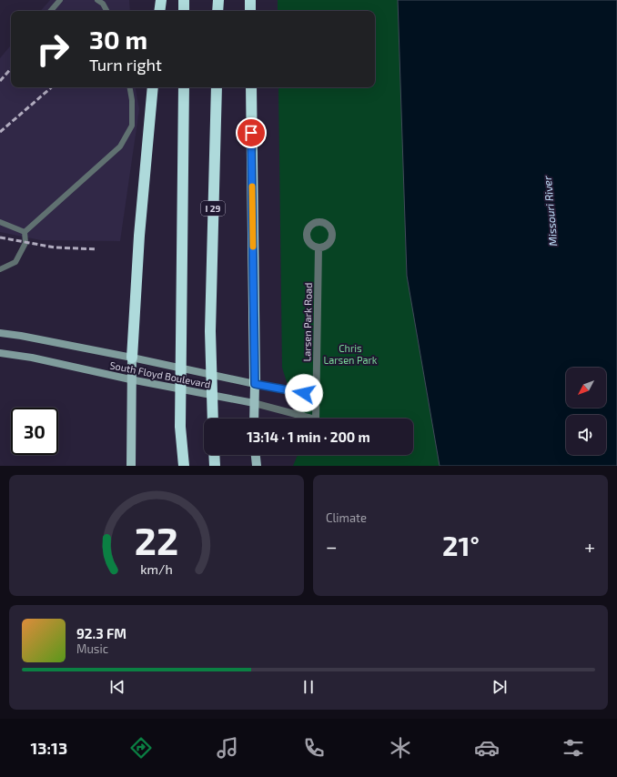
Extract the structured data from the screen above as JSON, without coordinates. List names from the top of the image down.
{
  "streets": {
    "highway": ["I 29"],
    "main road": ["South Floyd Boulevard"],
    "street": ["Larsen Park Road"]
  },
  "crossings": [
    ["Larsen Park Road", "South Floyd Boulevard"]
  ],
  "water": ["Missouri River"],
  "parks": ["Chris Larsen Park"],
  "north": "bottom left",
  "page": {
    "turn": ["30 m", "Turn right"],
    "limit": "30",
    "trip": "13:14 · 1 min · 200 m",
    "tile": "Climate",
    "heat": ["−", "21°", "+"],
    "song": ["92.3 FM", "Music"],
    "tabs": "13:13",
    "gauge": ["22", "km/h"]
  }
}
